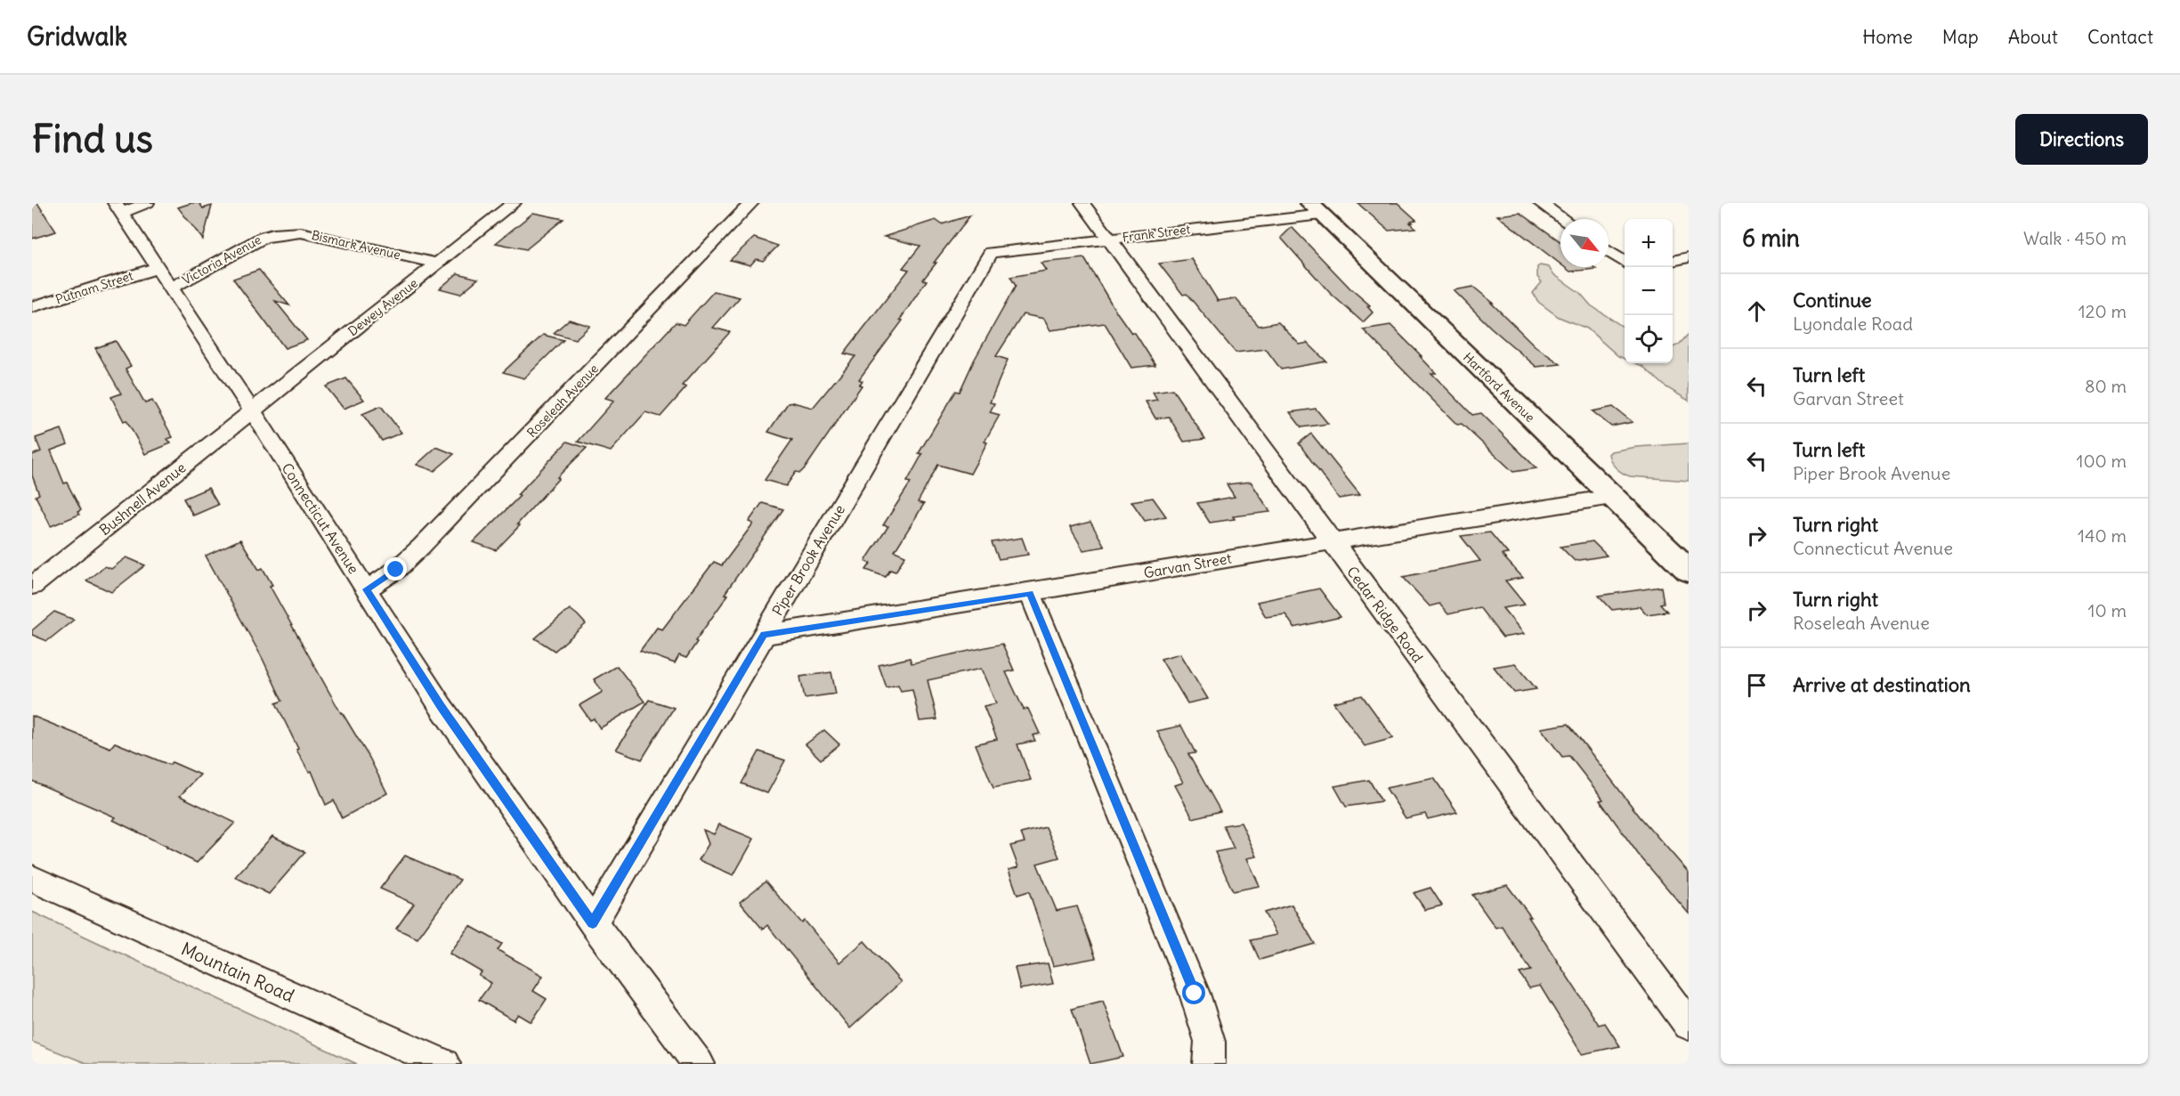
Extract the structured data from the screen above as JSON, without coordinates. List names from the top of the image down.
{
  "streets": {
    "main road": ["Hartford Avenue"],
    "street": [
      "Frank Street",
      "Bismark Avenue",
      "Victoria Avenue",
      "Putnam Street",
      "Dewey Avenue",
      "Roseleah Avenue",
      "Bushnell Avenue",
      "Connecticut Avenue",
      "Piper Brook Avenue",
      "Garvan Street",
      "Cedar Ridge Road",
      "Mountain Road"
    ]
  },
  "crossings": [
    ["Frank Street", "Hartford Avenue"],
    ["Frank Street", "Piper Brook Avenue"],
    ["Frank Street", "Cedar Ridge Road"],
    ["Bismark Avenue", "Victoria Avenue"],
    ["Bismark Avenue", "Dewey Avenue"],
    ["Victoria Avenue", "Connecticut Avenue"],
    ["Putnam Street", "Connecticut Avenue"],
    ["Dewey Avenue", "Bushnell Avenue"],
    ["Dewey Avenue", "Connecticut Avenue"],
    ["Hartford Avenue", "Garvan Street"],
    ["Roseleah Avenue", "Connecticut Avenue"],
    ["Bushnell Avenue", "Connecticut Avenue"],
    ["Connecticut Avenue", "Piper Brook Avenue"],
    ["Piper Brook Avenue", "Garvan Street"],
    ["Garvan Street", "Cedar Ridge Road"]
  ],
  "north": "bottom right",
  "page": {
    "header": "Gridwalk",
    "nav": [
      "Home",
      "Map",
      "About",
      "Contact"
    ],
    "buttons": "Directions",
    "title": "Find us",
    "heading": ["6 min", "Walk · 450 m"],
    "map_buttons": ["+", "−"],
    "list": [
      ["Continue", "Lyondale Road", "120 m"],
      ["Turn left", "Garvan Street", "80 m"],
      ["Turn left", "Piper Brook Avenue", "100 m"],
      ["Turn right", "Connecticut Avenue", "140 m"],
      ["Turn right", "Roseleah Avenue", "10 m"],
      "Arrive at destination"
    ]
  }
}
